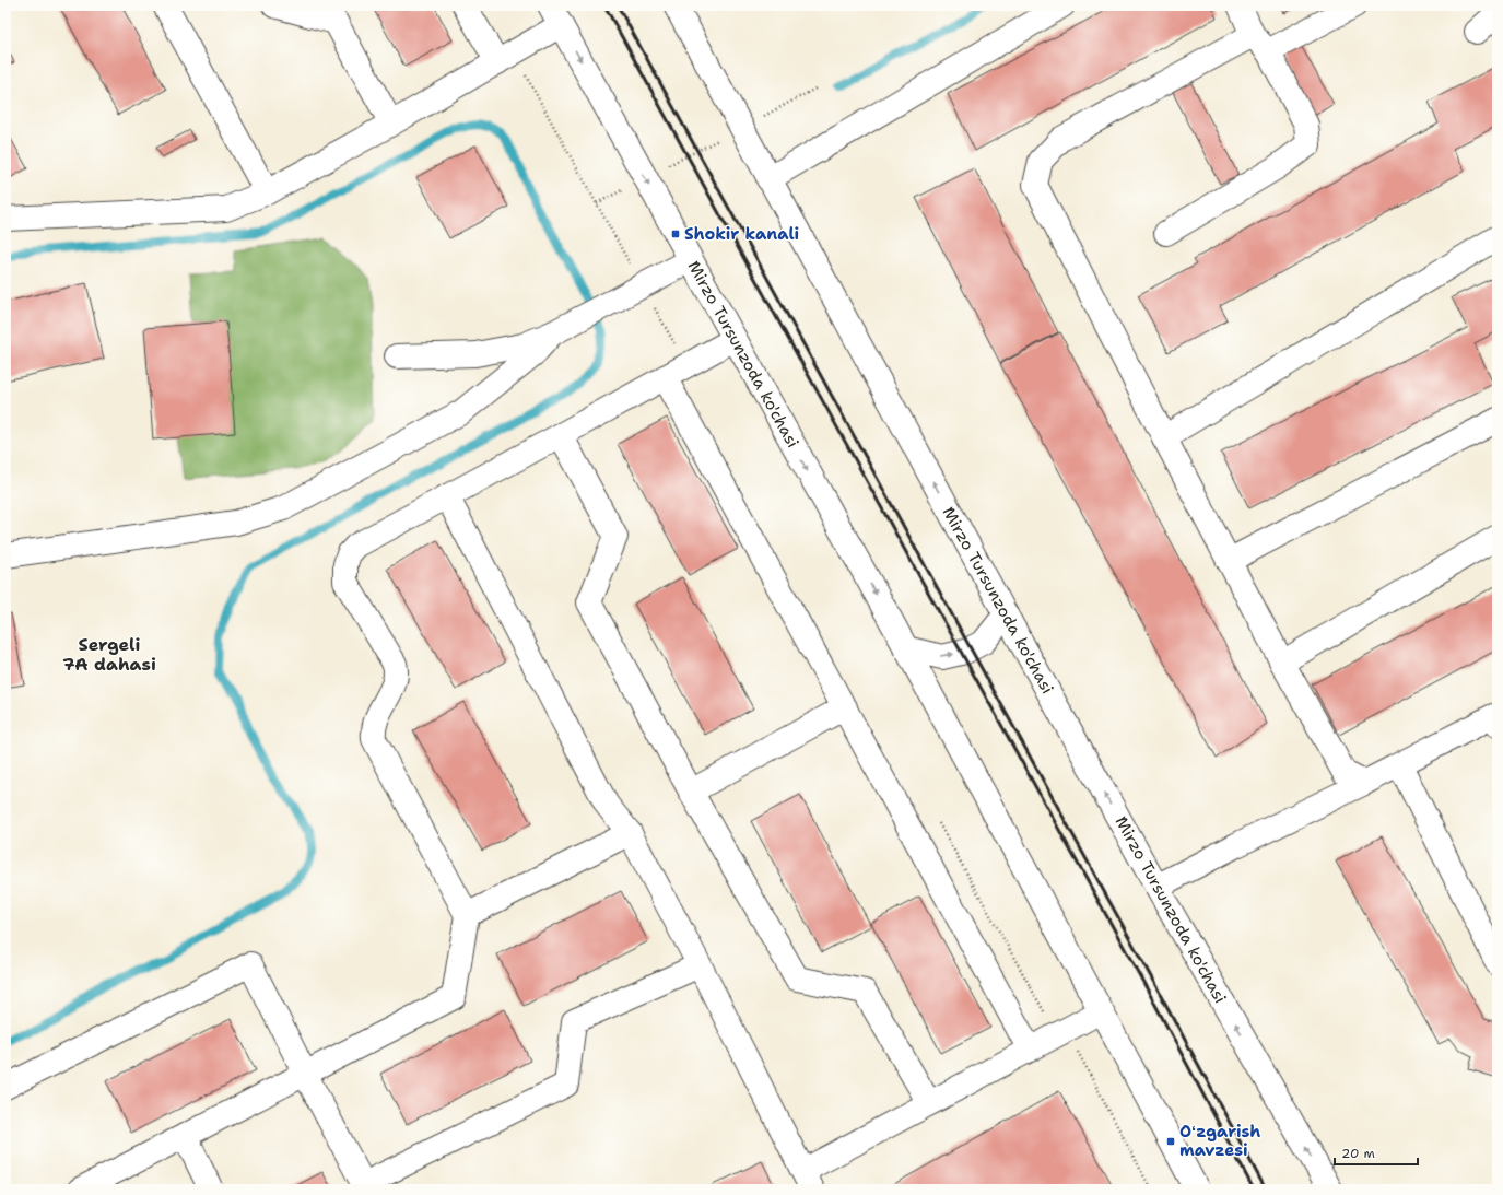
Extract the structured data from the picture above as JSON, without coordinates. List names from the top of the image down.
{
  "streets": {
    "main road": ["Mirzo Tursunzoda ko'chasi"]
  },
  "districts": ["Sergeli 7A dahasi"],
  "places": {
    "transit": ["Shokir kanali", "Oʻzgarish mavzesi"]
  },
  "scale_bar": "20 m"
}
